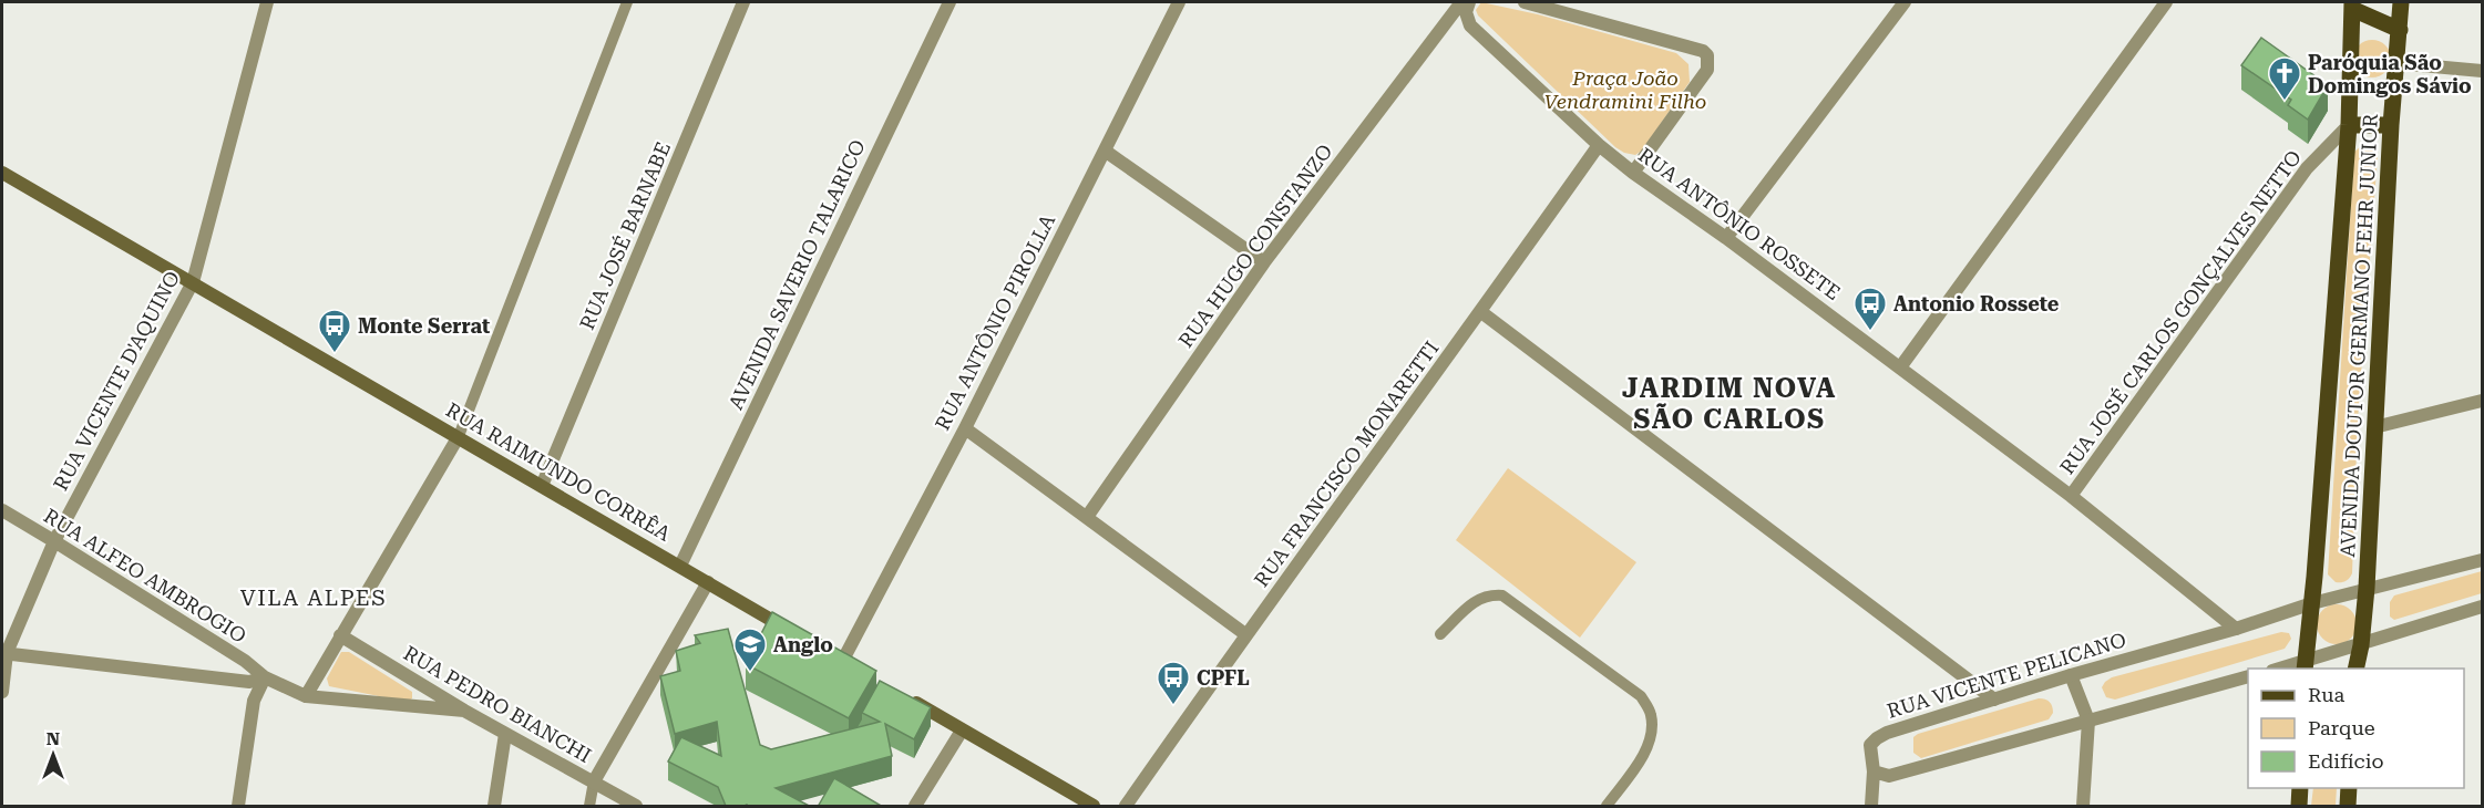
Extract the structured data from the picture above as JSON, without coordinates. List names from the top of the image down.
{
  "streets": {
    "main road": ["AVENIDA DOUTOR GERMANO FEHR JUNIOR", "RUA RAIMUNDO CORRÊA"],
    "street": [
      "RUA ANTÔNIO ROSSETE",
      "RUA JOSÉ BARNABE",
      "RUA HUGO CONSTANZO",
      "AVENIDA SAVERIO TALARICO",
      "RUA JOSÉ CARLOS GONÇALVES NETTO",
      "RUA ANTÔNIO PIROLLA",
      "RUA VICENTE D'AQUINO",
      "RUA FRANCISCO MONARETTI",
      "RUA ALFEO AMBROGIO",
      "RUA VICENTE PELICANO",
      "RUA PEDRO BIANCHI"
    ]
  },
  "crossings": [
    ["RUA ANTÔNIO ROSSETE", "RUA JOSÉ CARLOS GONÇALVES NETTO"],
    ["RUA ANTÔNIO ROSSETE", "RUA FRANCISCO MONARETTI"],
    ["RUA ANTÔNIO ROSSETE", "RUA VICENTE PELICANO"],
    ["RUA JOSÉ BARNABE", "RUA RAIMUNDO CORRÊA"],
    ["AVENIDA SAVERIO TALARICO", "RUA RAIMUNDO CORRÊA"],
    ["RUA JOSÉ CARLOS GONÇALVES NETTO", "AVENIDA DOUTOR GERMANO FEHR JUNIOR"],
    ["AVENIDA DOUTOR GERMANO FEHR JUNIOR", "RUA VICENTE PELICANO"],
    ["RUA VICENTE D'AQUINO", "RUA RAIMUNDO CORRÊA"],
    ["RUA VICENTE D'AQUINO", "RUA ALFEO AMBROGIO"]
  ],
  "districts": ["JARDIM NOVA SÃO CARLOS", "VILA ALPES"],
  "parks": ["Praça João Vendramini Filho"],
  "places": {
    "church": ["Paróquia São Domingos Sávio"],
    "bus stop": ["Antonio Rossete", "Monte Serrat", "CPFL"],
    "school or university": ["Anglo"]
  },
  "legend": ["Rua", "Parque", "Edifício"],
  "north": "top"
}
